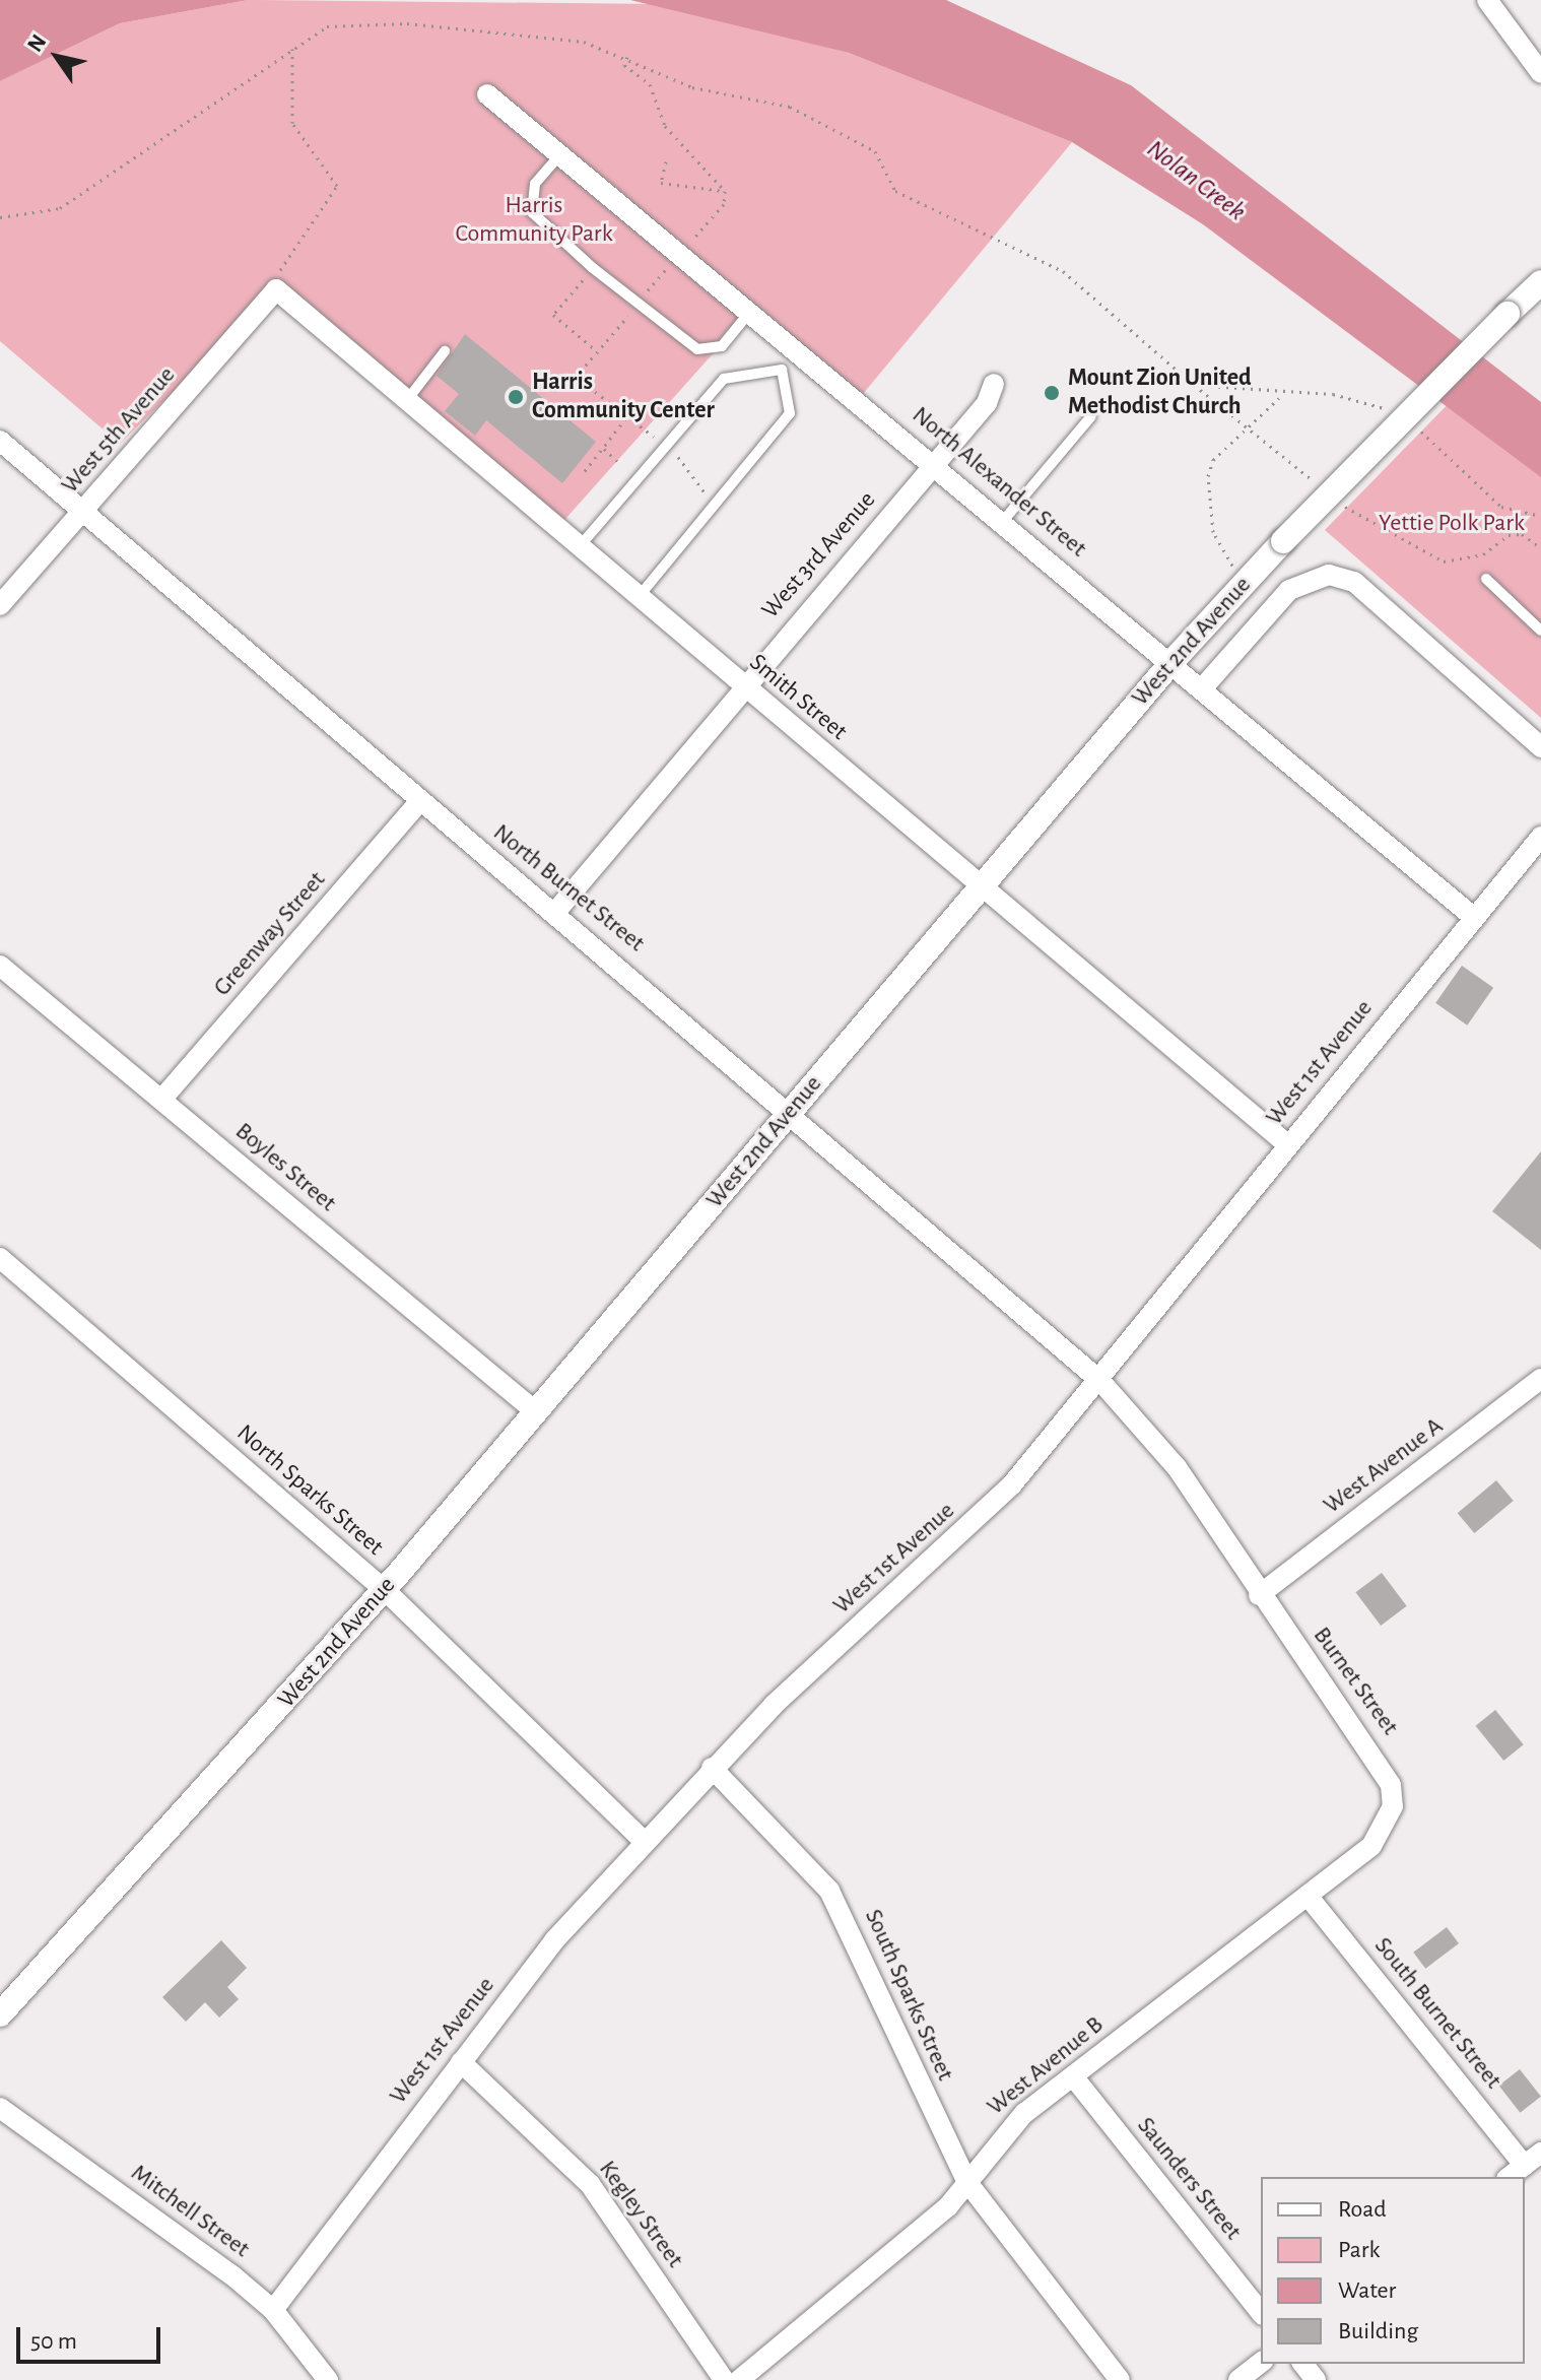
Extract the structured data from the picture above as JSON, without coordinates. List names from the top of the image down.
{
  "streets": {
    "street": [
      "West 5th Avenue",
      "North Alexander Street",
      "West 3rd Avenue",
      "West 2nd Avenue",
      "Smith Street",
      "North Burnet Street",
      "Greenway Street",
      "West 1st Avenue",
      "Boyles Street",
      "West Avenue A",
      "North Sparks Street",
      "Burnet Street",
      "South Sparks Street",
      "South Burnet Street",
      "West Avenue B",
      "Saunders Street",
      "Mitchell Street",
      "Kegley Street"
    ]
  },
  "crossings": [
    ["West 5th Avenue", "Smith Street"],
    ["West 5th Avenue", "North Burnet Street"],
    ["North Alexander Street", "West 3rd Avenue"],
    ["North Alexander Street", "West 2nd Avenue"],
    ["North Alexander Street", "West 1st Avenue"],
    ["West 3rd Avenue", "Smith Street"],
    ["West 3rd Avenue", "North Burnet Street"],
    ["West 2nd Avenue", "Smith Street"],
    ["West 2nd Avenue", "North Burnet Street"],
    ["West 2nd Avenue", "Boyles Street"],
    ["West 2nd Avenue", "North Sparks Street"],
    ["Smith Street", "West 1st Avenue"],
    ["North Burnet Street", "Greenway Street"],
    ["North Burnet Street", "West 1st Avenue"],
    ["Greenway Street", "Boyles Street"],
    ["West 1st Avenue", "North Sparks Street"],
    ["West 1st Avenue", "South Sparks Street"],
    ["West 1st Avenue", "Mitchell Street"],
    ["West 1st Avenue", "Kegley Street"],
    ["West Avenue A", "Burnet Street"],
    ["Burnet Street", "West Avenue B"],
    ["South Sparks Street", "West Avenue B"],
    ["South Burnet Street", "West Avenue B"],
    ["West Avenue B", "Saunders Street"]
  ],
  "water": ["Nolan Creek"],
  "parks": ["Harris Community Park", "Yettie Polk Park"],
  "places": ["Mount Zion United Methodist Church", "Harris Community Center"],
  "legend": [
    "Road",
    "Park",
    "Water",
    "Building"
  ],
  "scale_bar": "50 m",
  "north": "top left"
}
